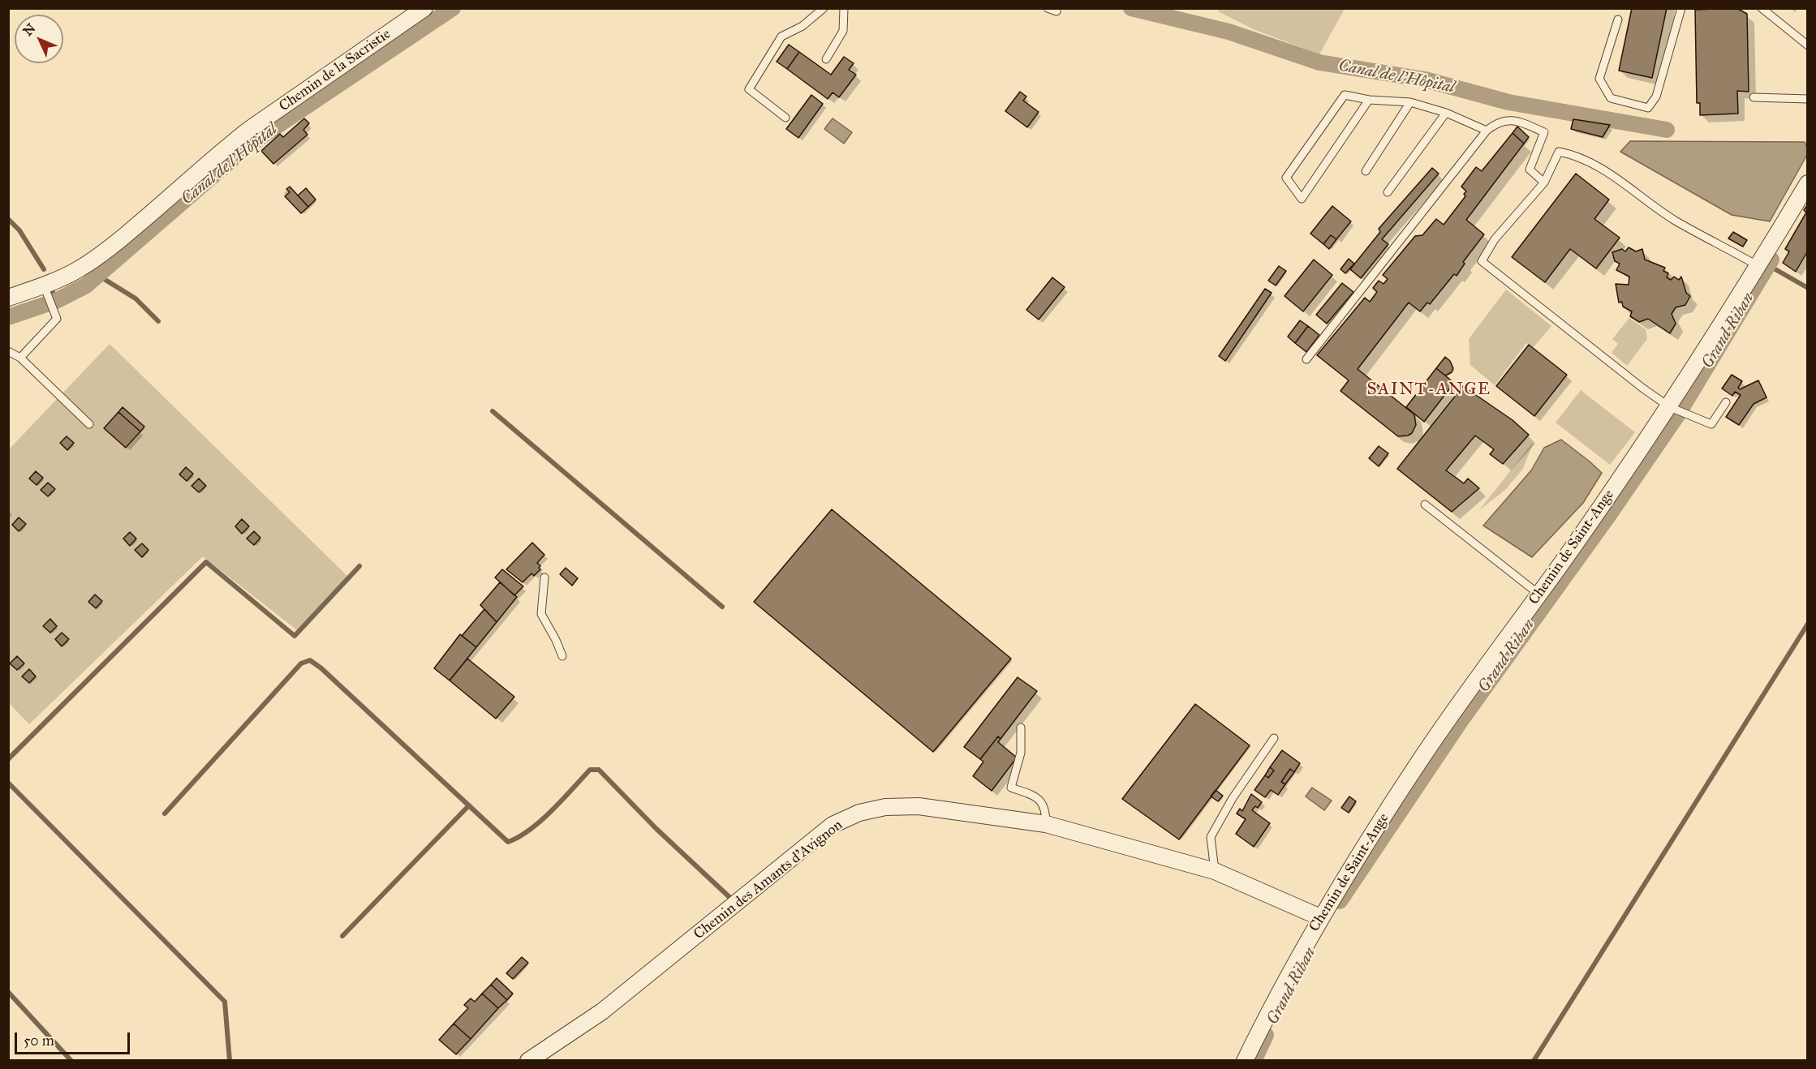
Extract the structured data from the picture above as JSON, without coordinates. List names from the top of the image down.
{
  "streets": {
    "street": ["Chemin de la Sacristie", "Chemin de Saint-Ange", "Chemin des Amants d'Avignon"]
  },
  "crossings": [
    ["Chemin de Saint-Ange", "Chemin des Amants d'Avignon"]
  ],
  "districts": ["SAINT-ANGE"],
  "water": ["Canal de l'Hôpital", "Grand Riban"],
  "scale_bar": "50 m",
  "north": "top left"
}
